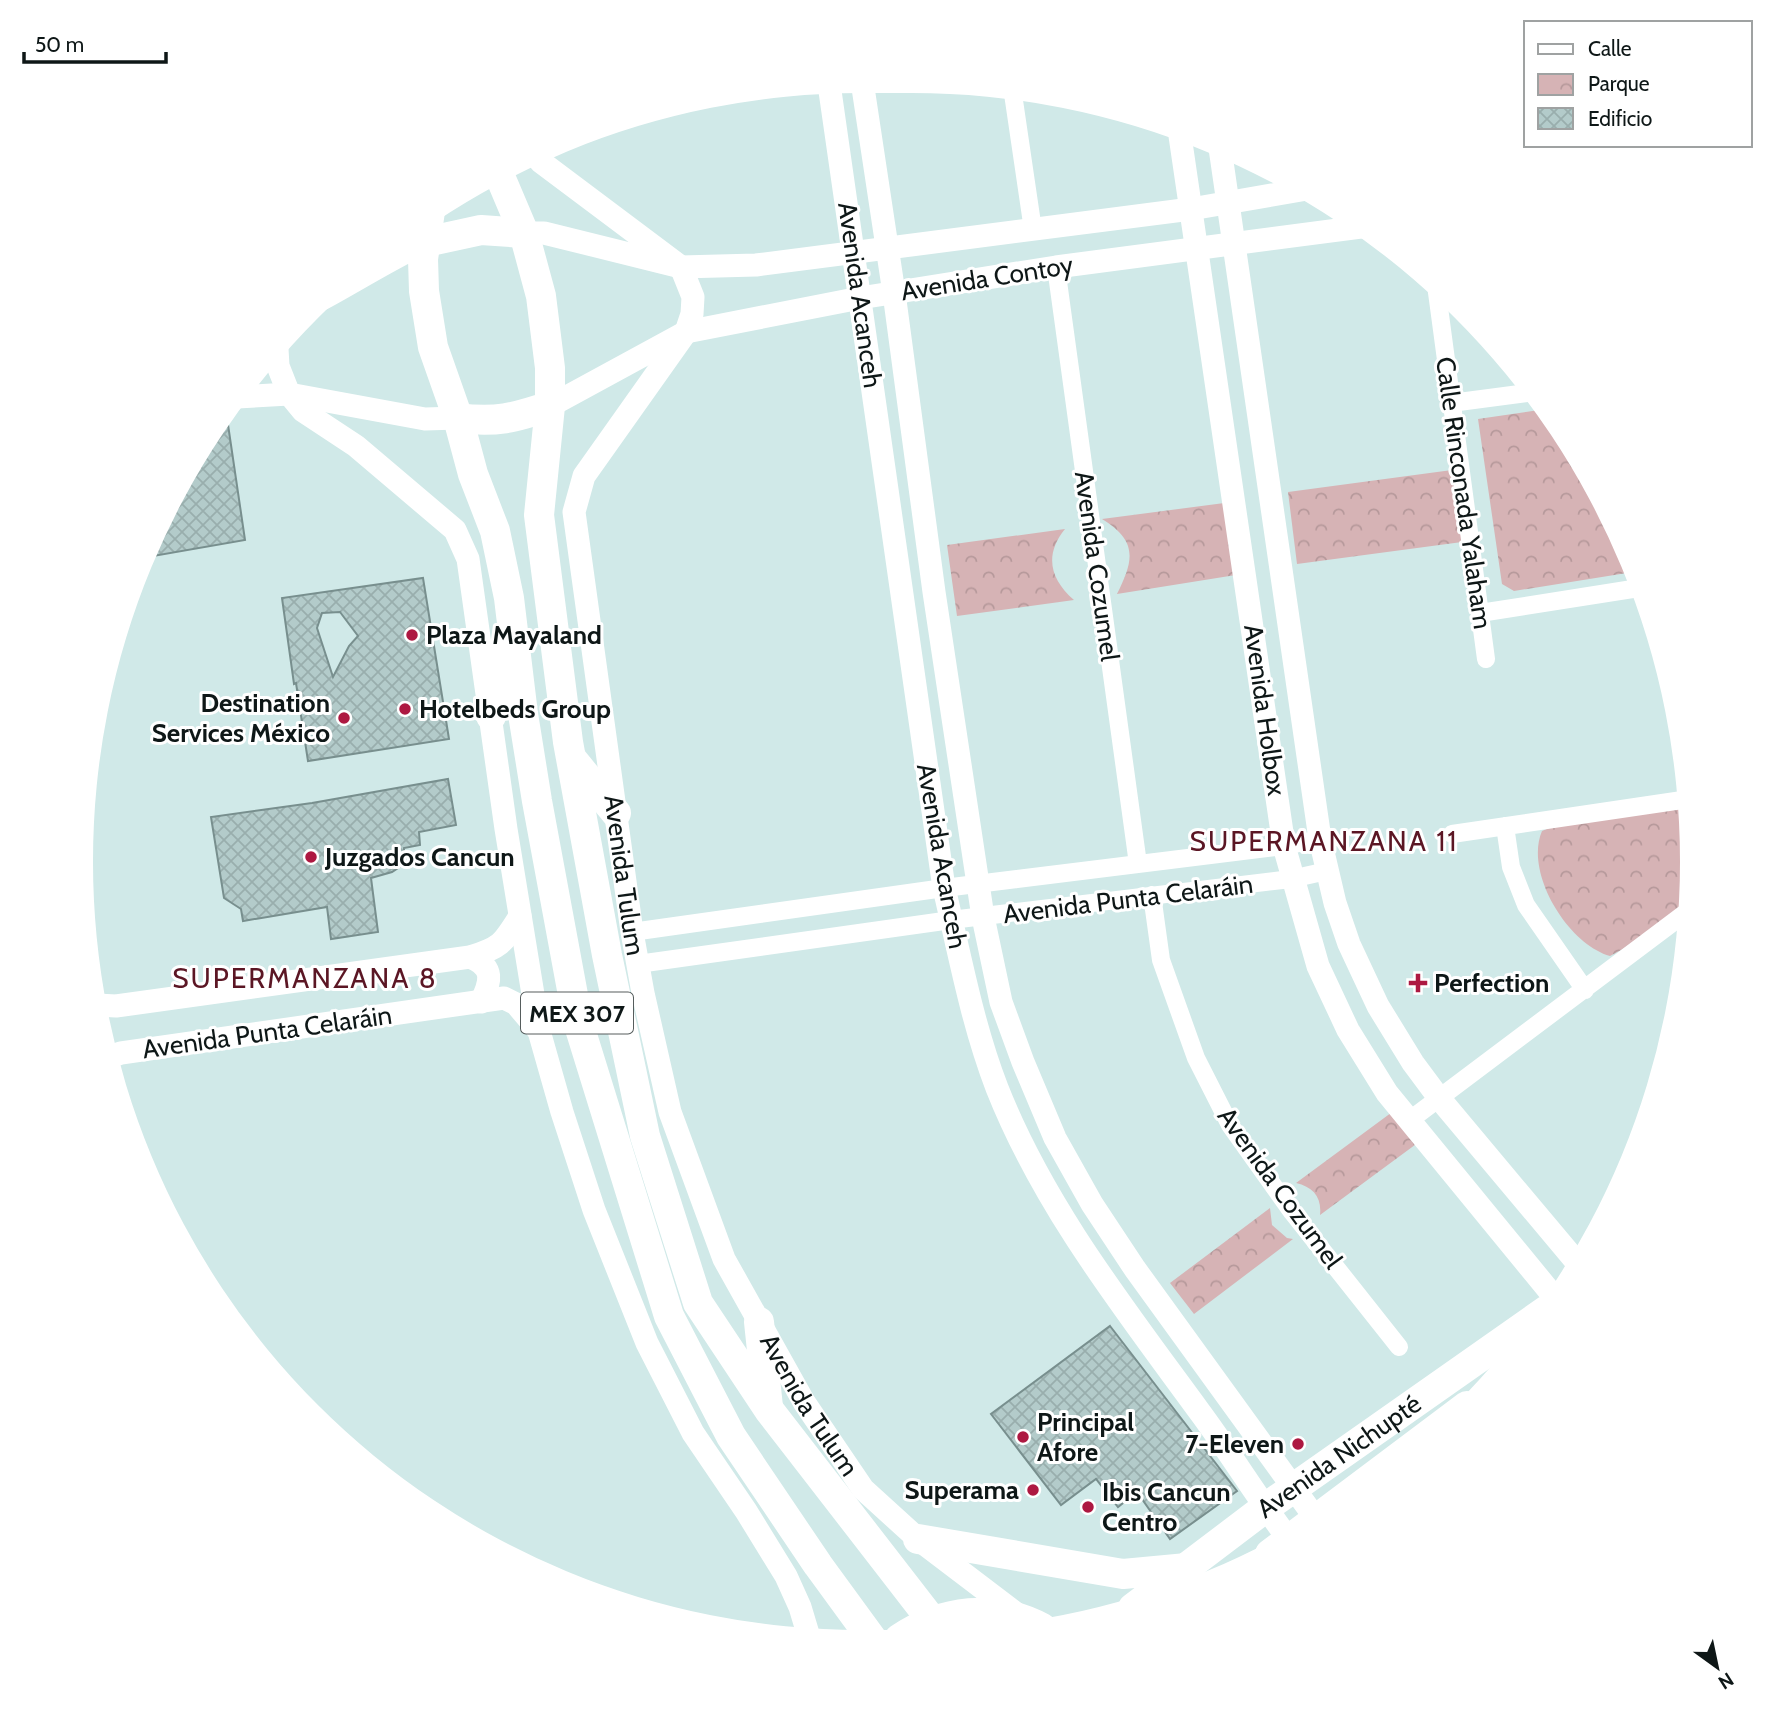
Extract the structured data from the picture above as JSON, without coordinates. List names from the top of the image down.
{
  "streets": {
    "main road": ["Avenida Tulum", "MEX 307", "Avenida Nichupté"],
    "street": [
      "Avenida Contoy",
      "Avenida Acanceh",
      "Calle Rinconada Yalaham",
      "Avenida Cozumel",
      "Avenida Holbox",
      "Avenida Punta Celaráin"
    ]
  },
  "crossings": [
    ["Avenida Contoy", "Avenida Acanceh"],
    ["Avenida Contoy", "Avenida Cozumel"],
    ["Avenida Contoy", "Avenida Holbox"],
    ["Avenida Contoy", "Avenida Tulum"],
    ["Avenida Acanceh", "Avenida Punta Celaráin"],
    ["Avenida Acanceh", "Avenida Nichupté"],
    ["Avenida Cozumel", "Avenida Punta Celaráin"],
    ["Avenida Holbox", "Avenida Punta Celaráin"],
    ["Avenida Tulum", "Avenida Punta Celaráin"]
  ],
  "districts": ["SUPERMANZANA 11", "SUPERMANZANA 8"],
  "places": {
    "other": [
      "Plaza Mayaland",
      "Hotelbeds Group",
      "Destination Services México",
      "Juzgados Cancun",
      "Principal Afore",
      "7-Eleven",
      "Superama",
      "Ibis Cancun Centro"
    ],
    "health": ["Perfection"]
  },
  "legend": ["Calle", "Parque", "Edificio"],
  "scale_bar": "50 m",
  "north": "bottom right"
}
